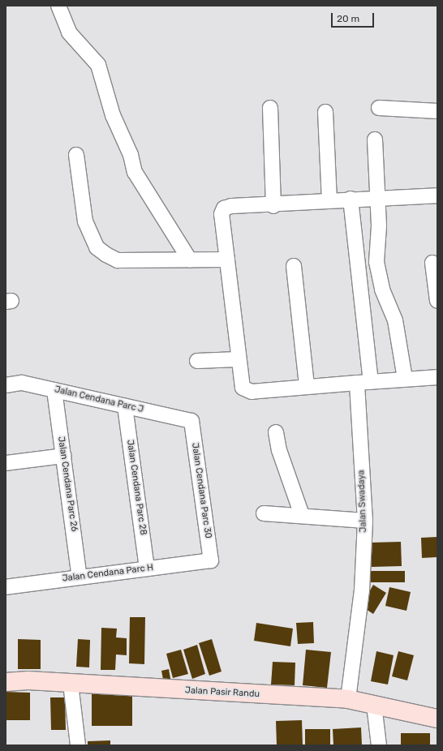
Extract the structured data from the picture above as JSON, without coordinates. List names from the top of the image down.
{
  "streets": {
    "main road": ["Jalan Pasir Randu"],
    "street": [
      "Jalan Cendana Parc J",
      "Jalan Cendana Parc 26",
      "Jalan Cendana Parc 28",
      "Jalan Cendana Parc 30",
      "Jalan Swadaya",
      "Jalan Cendana Parc H"
    ]
  },
  "crossings": [
    ["Jalan Cendana Parc J", "Jalan Cendana Parc 26"],
    ["Jalan Cendana Parc J", "Jalan Cendana Parc 28"],
    ["Jalan Cendana Parc J", "Jalan Cendana Parc 30"],
    ["Jalan Cendana Parc 26", "Jalan Cendana Parc H"],
    ["Jalan Cendana Parc 28", "Jalan Cendana Parc H"],
    ["Jalan Cendana Parc 30", "Jalan Cendana Parc H"],
    ["Jalan Swadaya", "Jalan Pasir Randu"]
  ],
  "scale_bar": "20 m"
}
